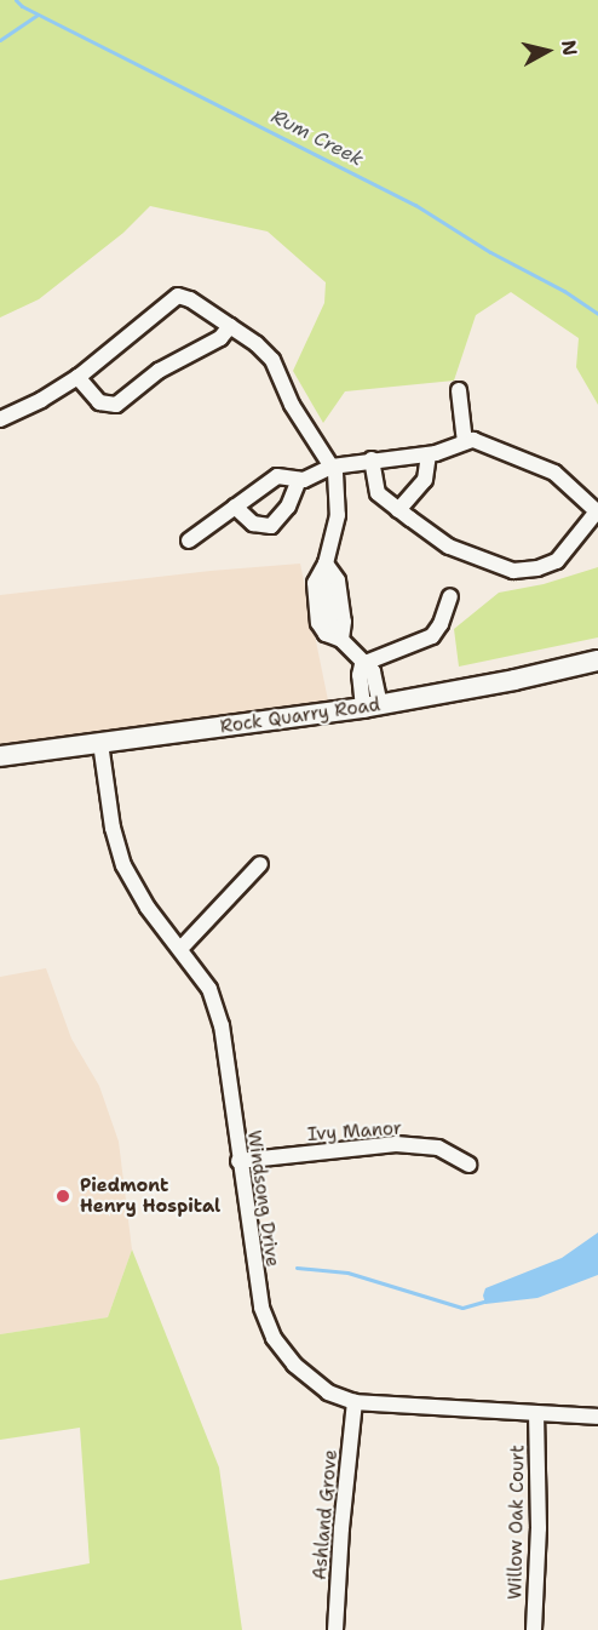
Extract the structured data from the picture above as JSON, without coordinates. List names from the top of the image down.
{
  "streets": {
    "street": [
      "Rock Quarry Road",
      "Ivy Manor",
      "Windsong Drive",
      "Ashland Grove",
      "Willow Oak Court"
    ]
  },
  "crossings": [
    ["Rock Quarry Road", "Windsong Drive"],
    ["Ivy Manor", "Windsong Drive"],
    ["Windsong Drive", "Ashland Grove"],
    ["Windsong Drive", "Willow Oak Court"]
  ],
  "water": ["Rum Creek"],
  "places": ["Piedmont Henry Hospital"],
  "north": "right"
}
